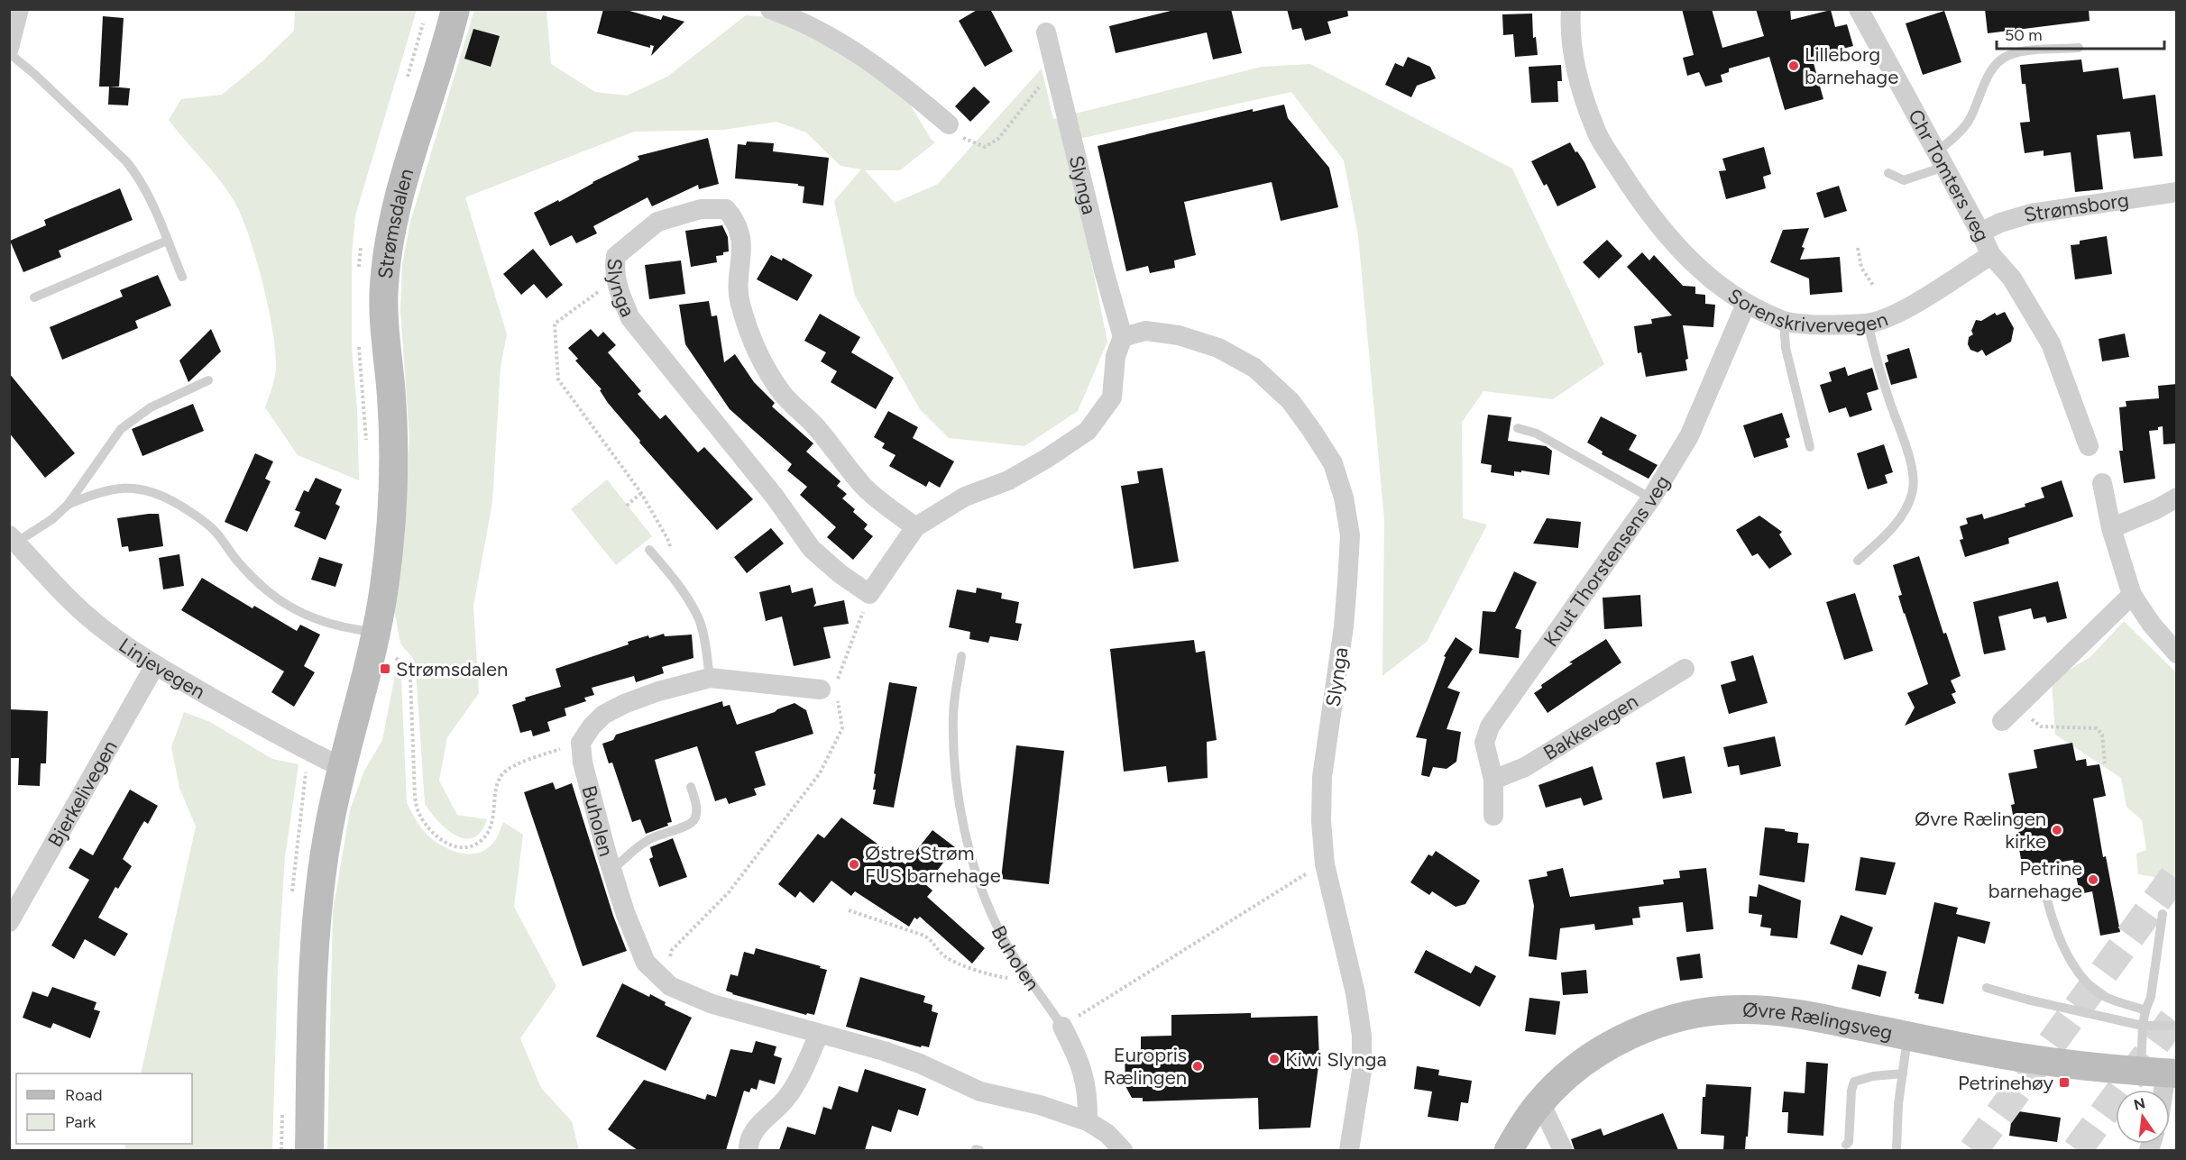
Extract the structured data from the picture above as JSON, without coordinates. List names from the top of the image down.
{
  "streets": {
    "main road": ["Strømsdalen", "Øvre Rælingsveg"],
    "street": [
      "Chr Tomters veg",
      "Slynga",
      "Strømsborg",
      "Sorenskrivervegen",
      "Knut Thorstensens veg",
      "Linjevegen",
      "Bakkevegen",
      "Bjerkelivegen",
      "Buholen"
    ]
  },
  "crossings": [
    ["Chr Tomters veg", "Strømsborg"],
    ["Chr Tomters veg", "Sorenskrivervegen"],
    ["Strømsdalen", "Linjevegen"],
    ["Sorenskrivervegen", "Knut Thorstensens veg"],
    ["Knut Thorstensens veg", "Bakkevegen"],
    ["Linjevegen", "Bjerkelivegen"]
  ],
  "places": {
    "other": [
      "Lilleborg barnehage",
      "Øvre Rælingen kirke",
      "Østre Strøm FUS barnehage",
      "Petrine barnehage",
      "Kiwi Slynga",
      "Europris Rælingen"
    ],
    "transit": ["Strømsdalen", "Petrinehøy"]
  },
  "legend": ["Road", "Park"],
  "scale_bar": "50 m",
  "north": "top"
}
